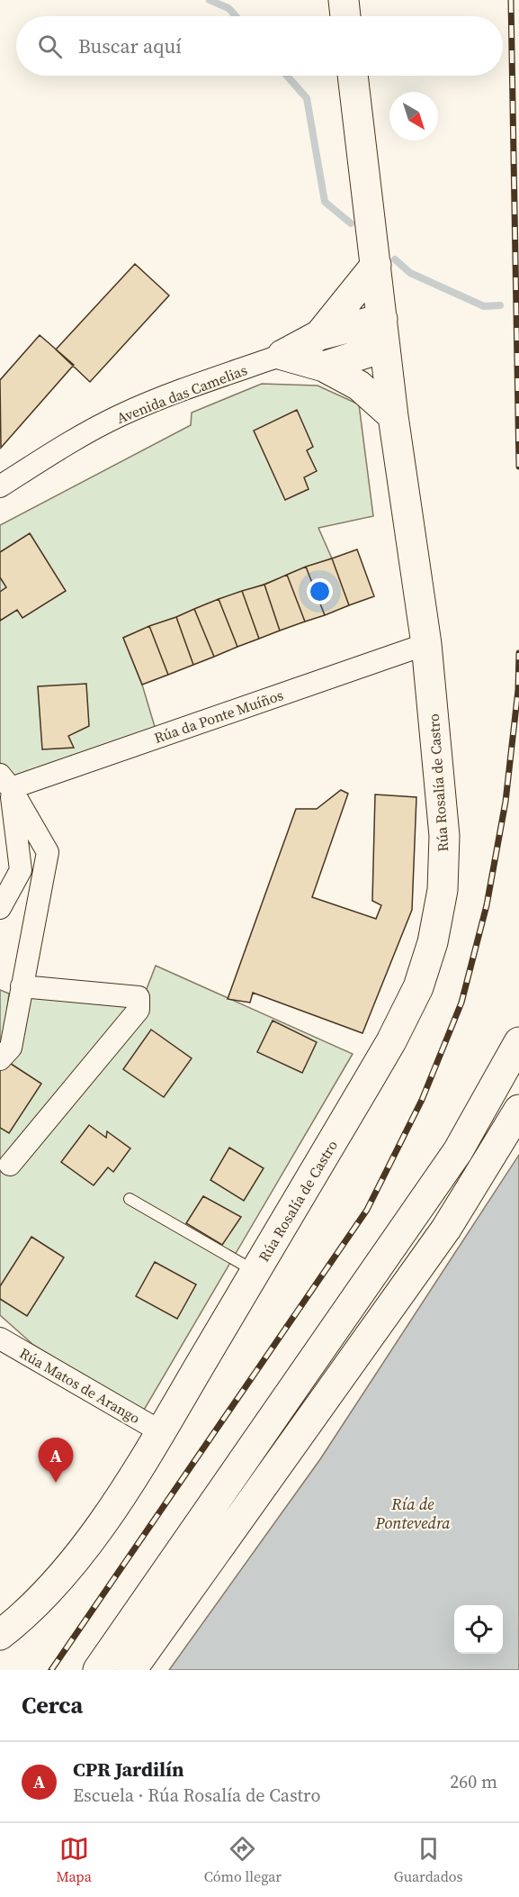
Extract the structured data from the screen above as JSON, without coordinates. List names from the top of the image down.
{
  "streets": {
    "main road": ["Rúa Rosalía de Castro"],
    "street": ["Avenida das Camelias", "Rúa da Ponte Muíños", "Rúa Matos de Arango"]
  },
  "crossings": [
    ["Rúa da Ponte Muíños", "Rúa Rosalía de Castro"],
    ["Rúa Rosalía de Castro", "Rúa Matos de Arango"]
  ],
  "water": ["Ría de Pontevedra"],
  "north": "bottom right",
  "page": {
    "search": "Buscar aquí",
    "pins": "A",
    "heading": "Cerca",
    "list": [
      {
        "mark": "A",
        "name": "CPR Jardilín",
        "note": "Escuela · Rúa Rosalía de Castro",
        "value": "260 m"
      }
    ],
    "nav": ["Mapa", "Cómo llegar", "Guardados"]
  }
}
